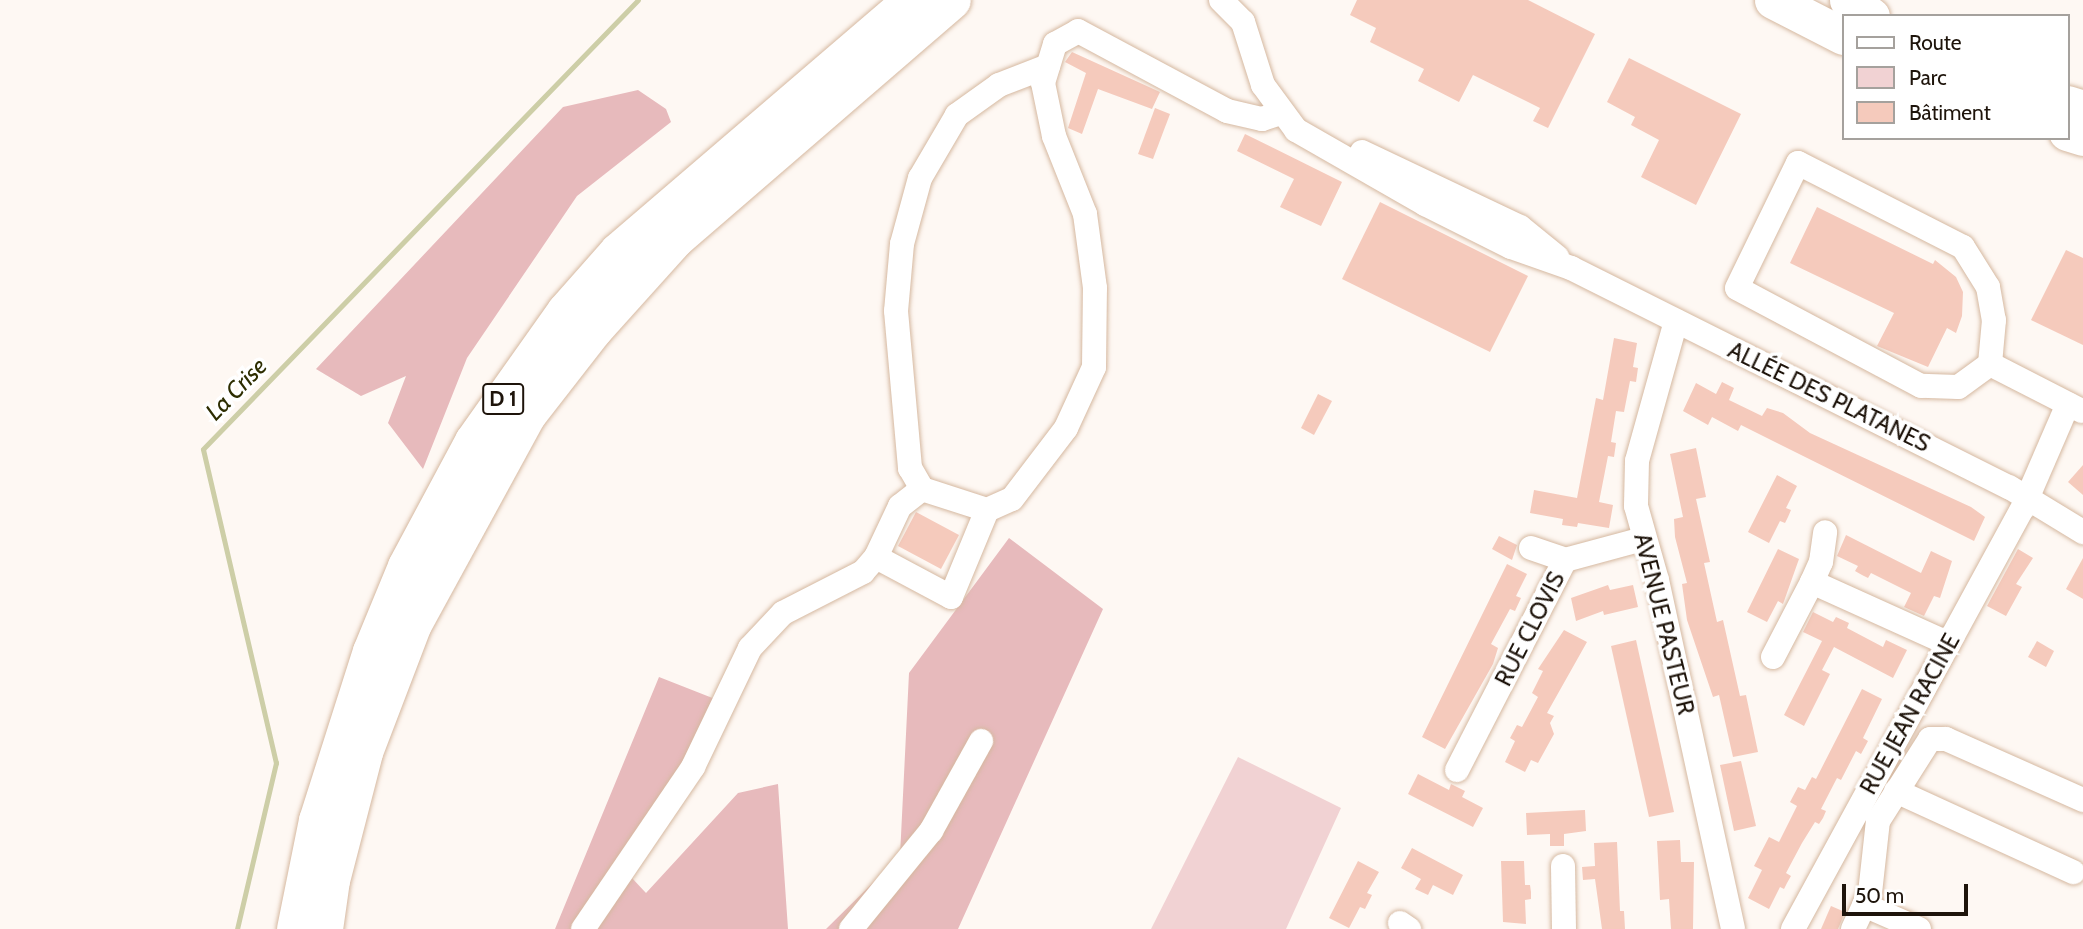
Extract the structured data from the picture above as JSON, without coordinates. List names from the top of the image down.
{
  "streets": {
    "highway": ["D 1"],
    "street": [
      "ALLÉE DES PLATANES",
      "AVENUE PASTEUR",
      "RUE CLOVIS",
      "RUE JEAN RACINE"
    ]
  },
  "crossings": [
    ["ALLÉE DES PLATANES", "AVENUE PASTEUR"],
    ["ALLÉE DES PLATANES", "RUE JEAN RACINE"],
    ["AVENUE PASTEUR", "RUE CLOVIS"]
  ],
  "water": ["La Crise"],
  "legend": ["Route", "Parc", "Bâtiment"],
  "scale_bar": "50 m"
}
